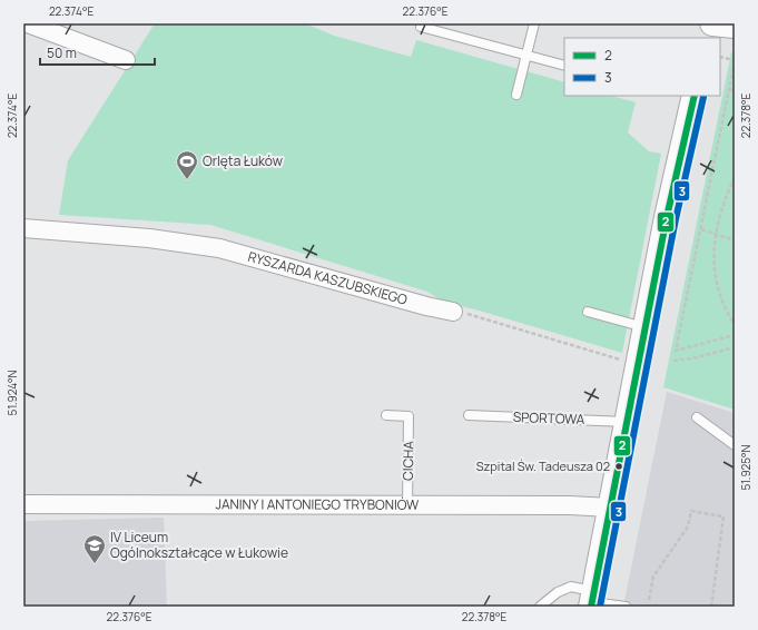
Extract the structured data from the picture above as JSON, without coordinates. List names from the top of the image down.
{
  "streets": {
    "street": ["RYSZARDA KASZUBSKIEGO", "JANINY I ANTONIEGO TRYBONIÓW"],
    "lane": ["SPORTOWA", "CICHA"]
  },
  "crossings": [
    ["CICHA", "JANINY I ANTONIEGO TRYBONIÓW"]
  ],
  "places": {
    "sports": ["Orlęta Łuków"],
    "other": ["Szpital Św. Tadeusza 02"],
    "school or university": ["IV Liceum Ogólnokształcące w Łukowie"]
  },
  "lines": ["transit line 2", "transit line 3"],
  "legend": ["2", "3"],
  "scale_bar": "50 m",
  "coordinates": [
    "22.374°E",
    "22.376°E",
    "22.378°E",
    "51.924°N",
    "51.925°N"
  ]
}
